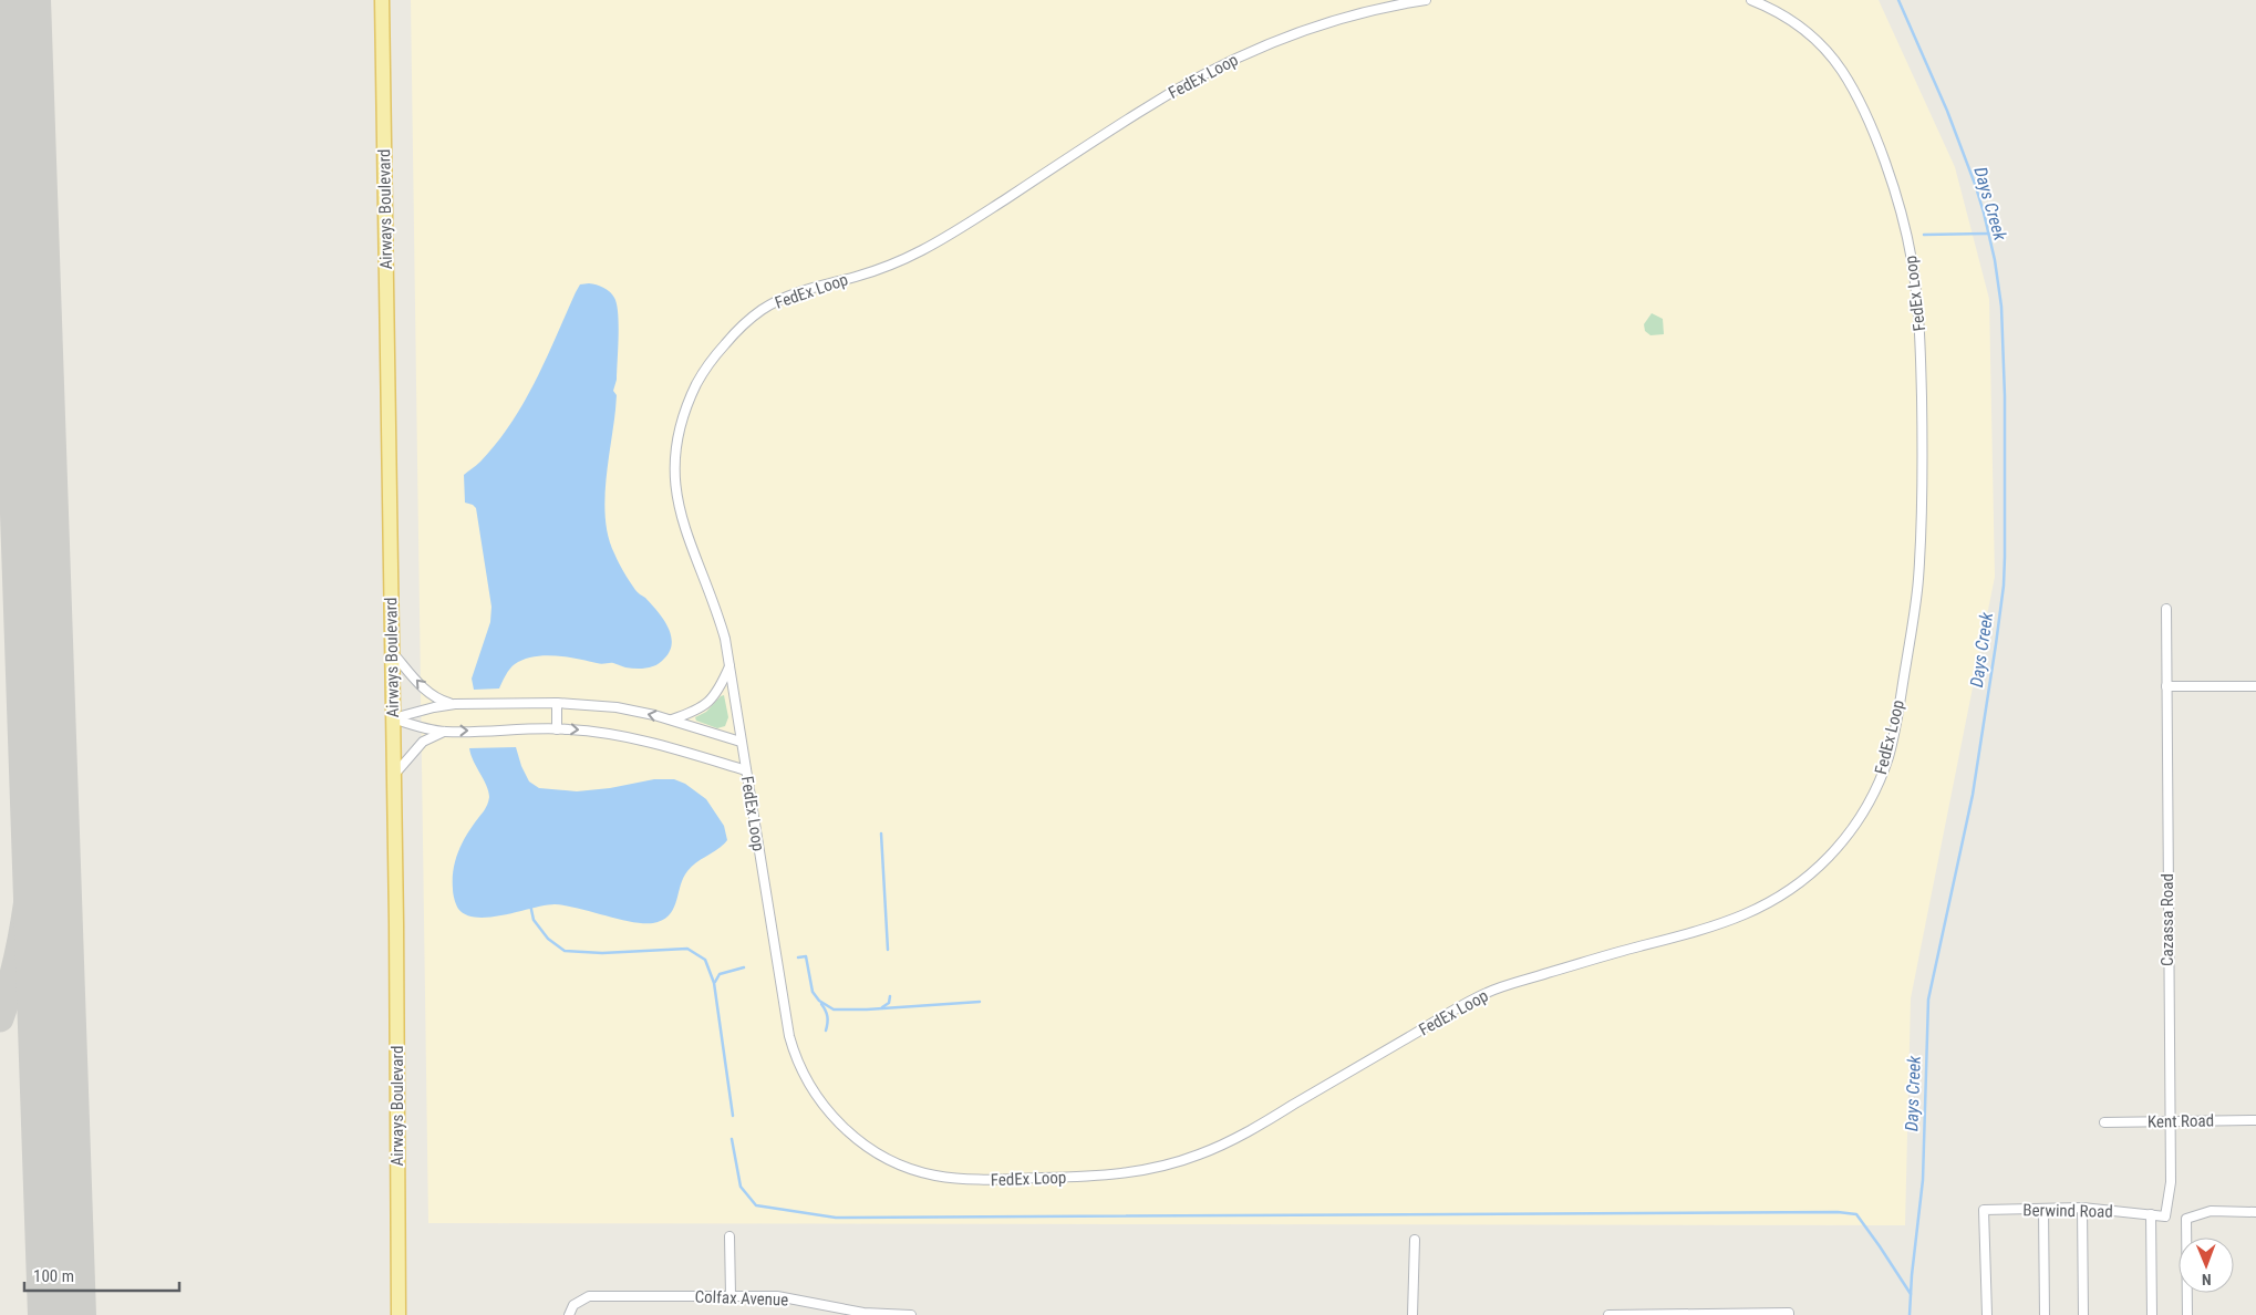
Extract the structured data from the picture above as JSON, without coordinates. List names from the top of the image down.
{
  "streets": {
    "main road": ["Airways Boulevard"],
    "street": [
      "FedEx Loop",
      "Cazassa Road",
      "Kent Road",
      "Berwind Road",
      "Colfax Avenue"
    ]
  },
  "crossings": [
    ["Cazassa Road", "Kent Road"],
    ["Cazassa Road", "Berwind Road"]
  ],
  "water": ["Days Creek"],
  "scale_bar": "100 m",
  "north": "bottom"
}
